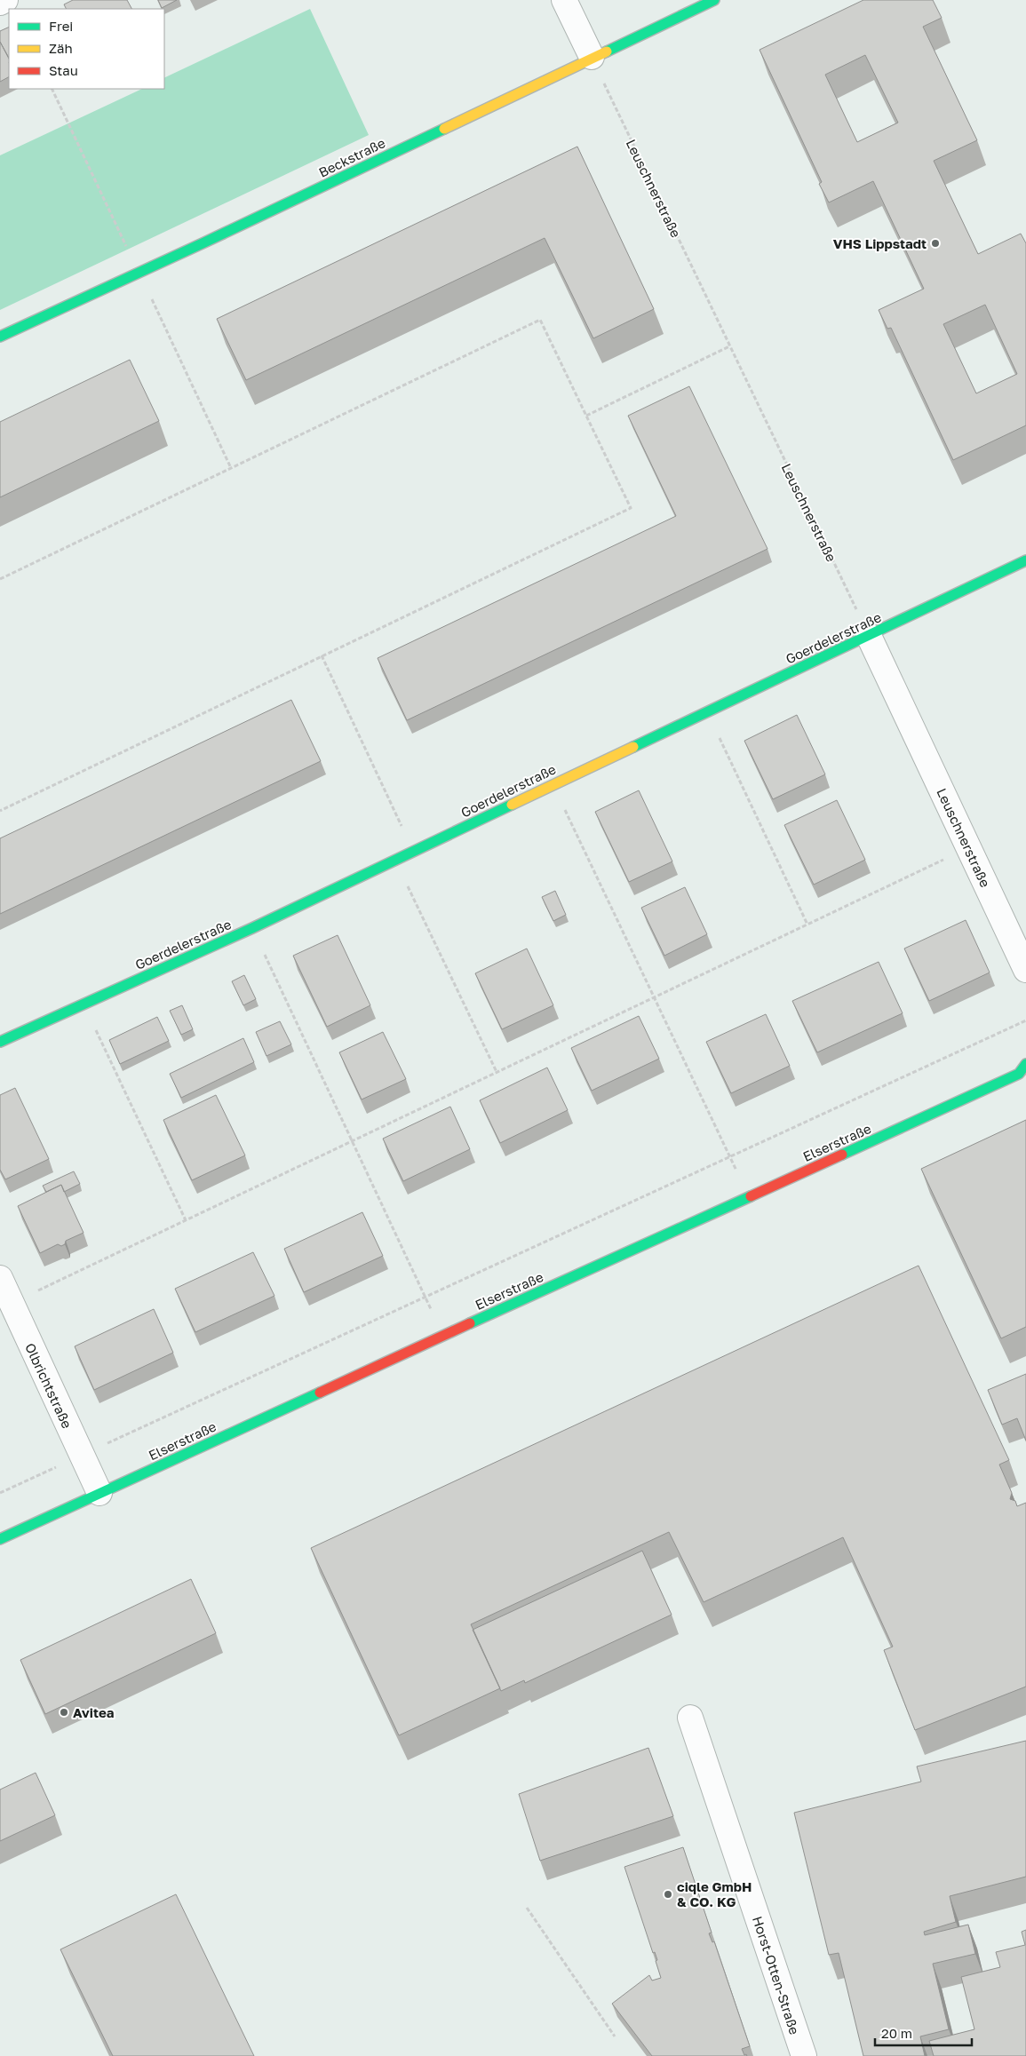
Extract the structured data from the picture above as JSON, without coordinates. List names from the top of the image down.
{
  "streets": {
    "street": [
      "Beckstraße",
      "Leuschnerstraße",
      "Goerdelerstraße",
      "Elserstraße",
      "Olbrichtstraße",
      "Horst-Otten-Straße"
    ]
  },
  "crossings": [
    ["Beckstraße", "Leuschnerstraße"],
    ["Leuschnerstraße", "Goerdelerstraße"],
    ["Elserstraße", "Olbrichtstraße"]
  ],
  "places": ["VHS Lippstadt", "Avitea", "ciqle GmbH & CO. KG"],
  "legend": ["Frei", "Zäh", "Stau"],
  "scale_bar": "20 m"
}
